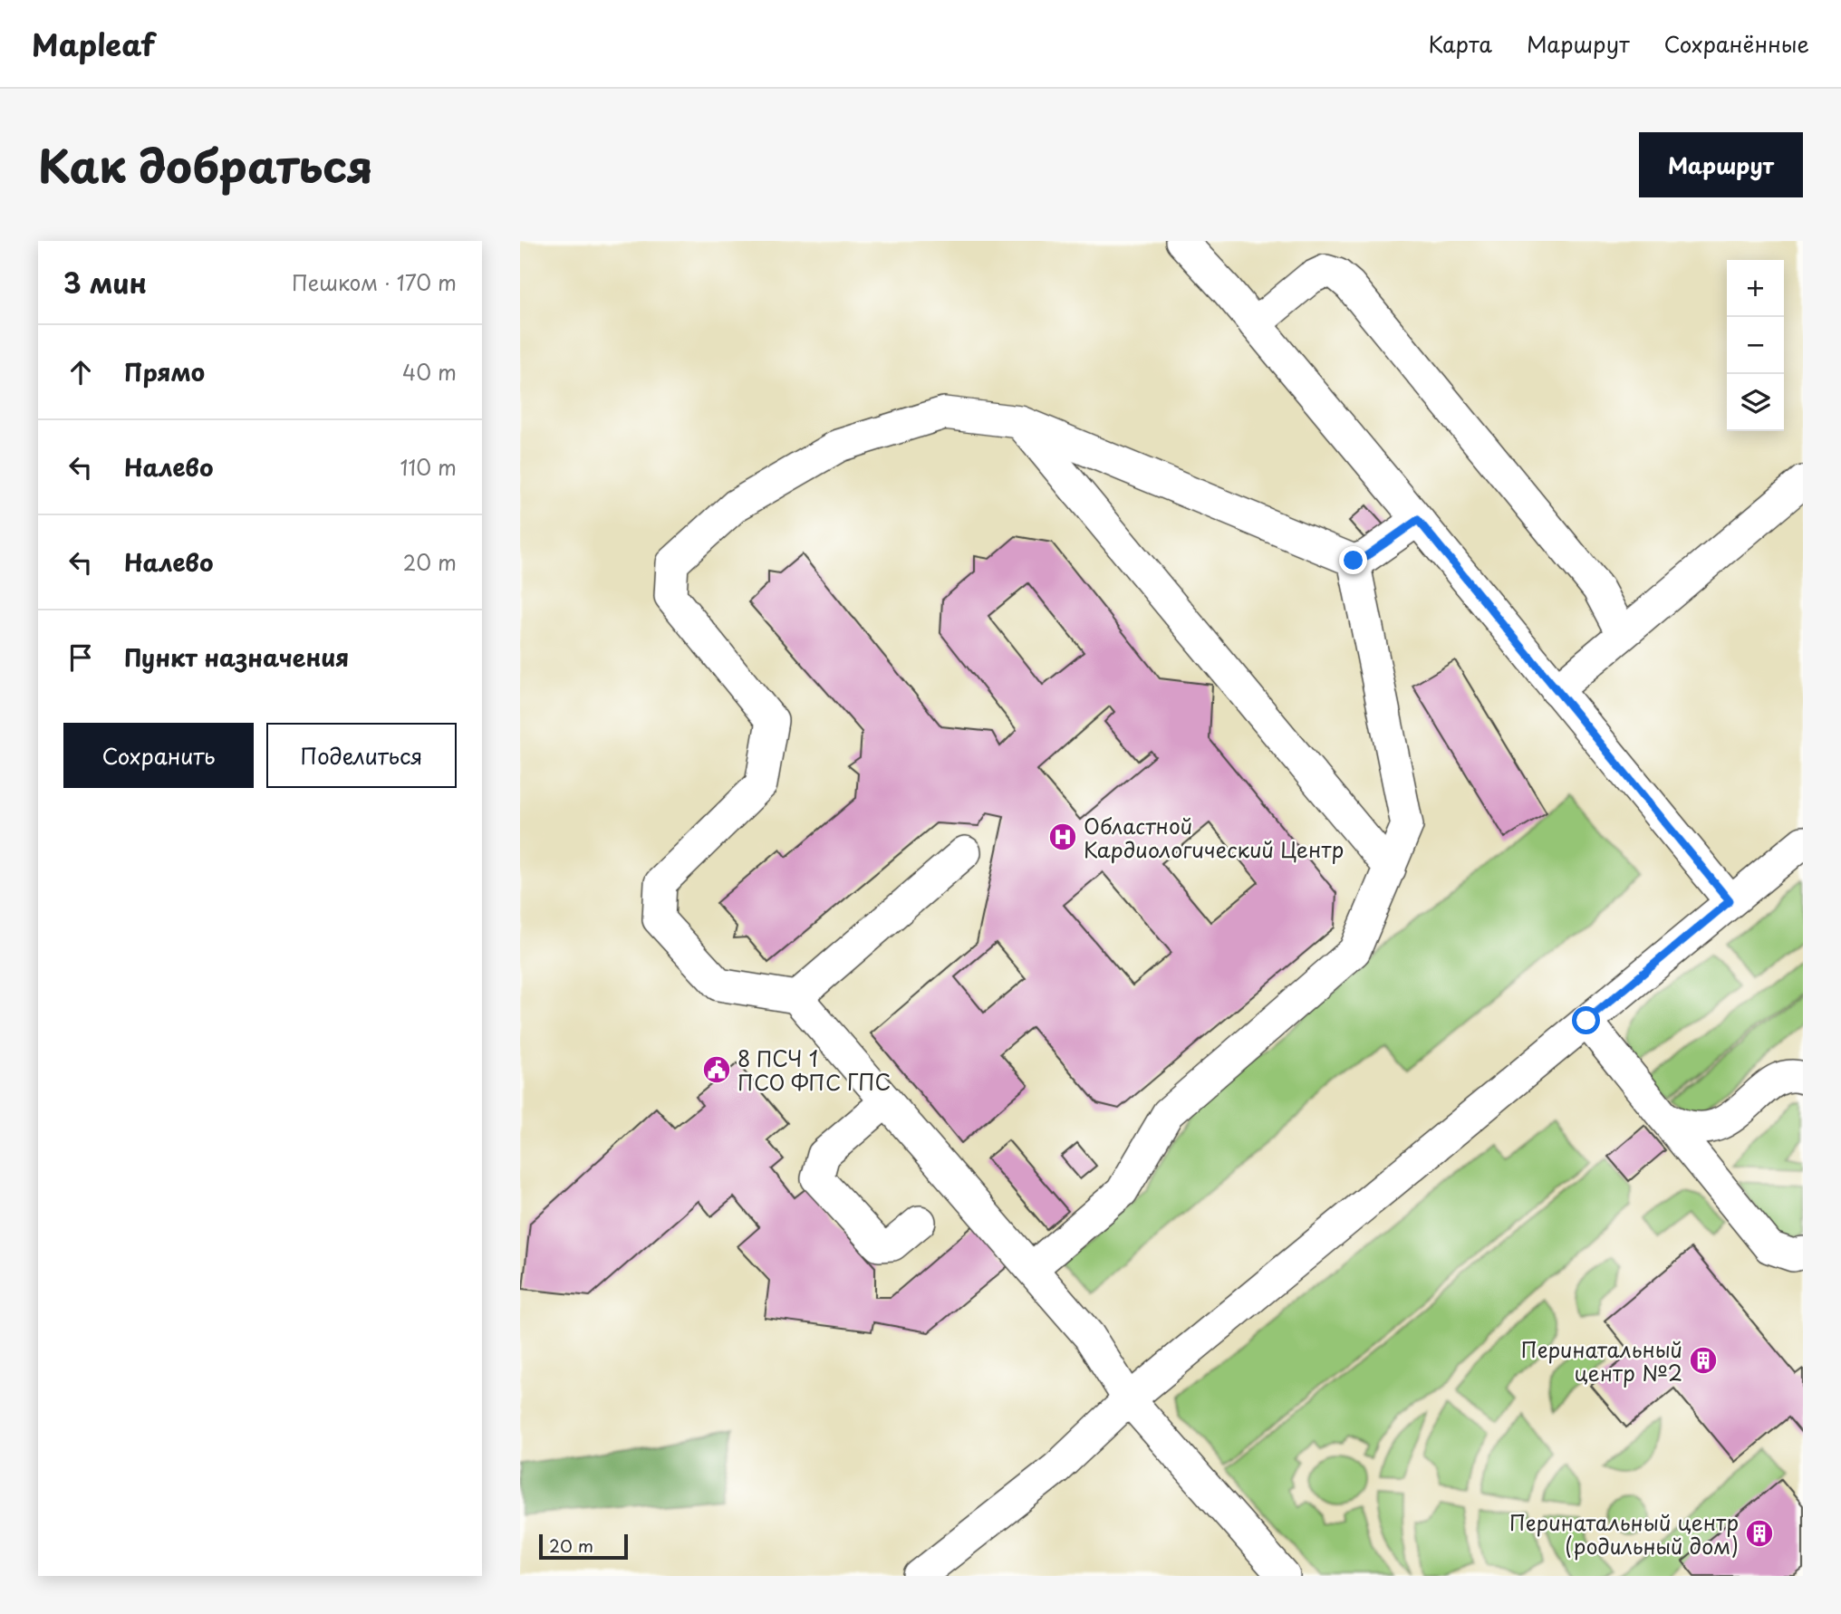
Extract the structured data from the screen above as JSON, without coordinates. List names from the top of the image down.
{
  "places": {
    "hospital": ["Областной Кардиологический Центр"],
    "public building": ["8 ПСЧ 1 ПСО ФПС ГПС"],
    "building": ["Перинатальный центр №2", "Перинатальный центр (родильный дом)"]
  },
  "scale_bar": "20 m",
  "page": {
    "header": "Mapleaf",
    "nav": ["Карта", "Маршрут", "Сохранённые"],
    "title": "Как добраться",
    "buttons": [
      "Маршрут",
      ["Сохранить", "Поделиться"]
    ],
    "heading": ["3 мин", "Пешком · 170 m"],
    "map_buttons": ["+", "−"],
    "list": [
      ["Прямо", "40 m"],
      ["Налево", "110 m"],
      ["Налево", "20 m"],
      "Пункт назначения"
    ],
    "scale": "20 m"
  }
}
